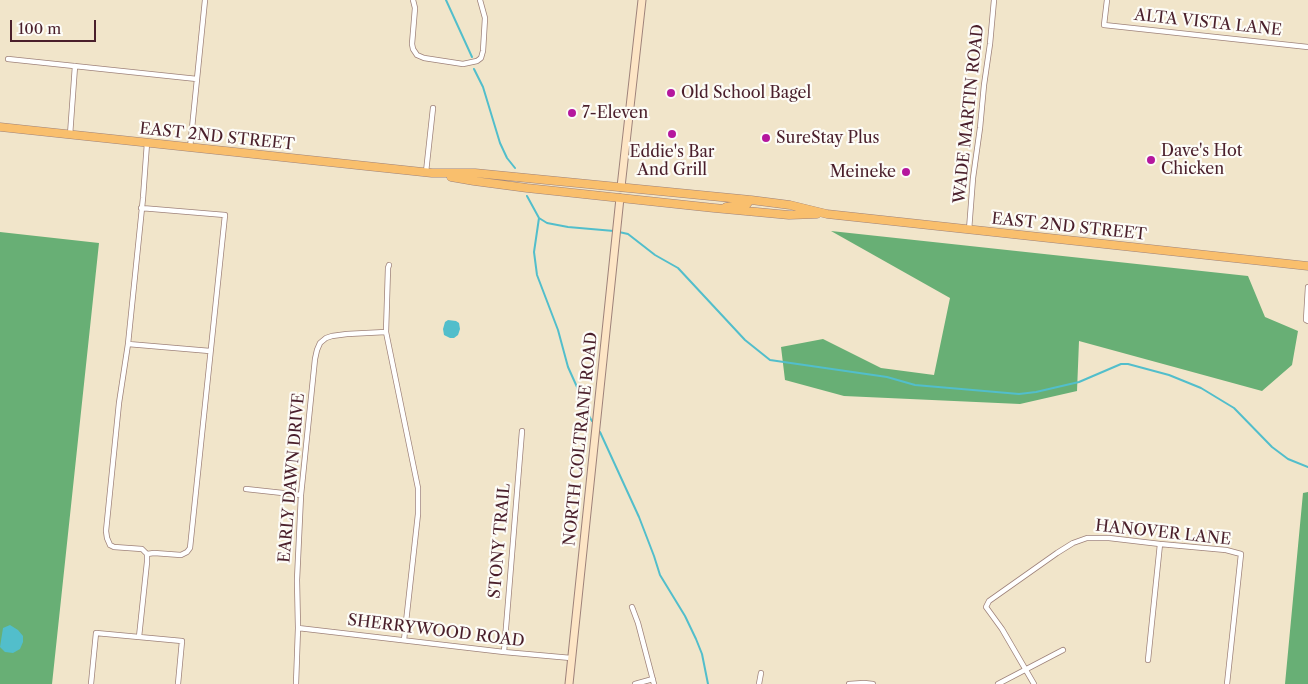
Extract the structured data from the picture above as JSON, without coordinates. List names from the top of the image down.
{
  "streets": {
    "main road": ["EAST 2ND STREET"],
    "street": [
      "ALTA VISTA LANE",
      "WADE MARTIN ROAD",
      "NORTH COLTRANE ROAD",
      "EARLY DAWN DRIVE",
      "HANOVER LANE",
      "STONY TRAIL",
      "SHERRYWOOD ROAD"
    ]
  },
  "crossings": [
    ["WADE MARTIN ROAD", "EAST 2ND STREET"],
    ["EAST 2ND STREET", "NORTH COLTRANE ROAD"],
    ["NORTH COLTRANE ROAD", "SHERRYWOOD ROAD"],
    ["EARLY DAWN DRIVE", "SHERRYWOOD ROAD"],
    ["STONY TRAIL", "SHERRYWOOD ROAD"]
  ],
  "places": [
    "Old School Bagel",
    "7-Eleven",
    "Eddie's Bar And Grill",
    "SureStay Plus",
    "Dave's Hot Chicken",
    "Meineke"
  ],
  "scale_bar": "100 m"
}
